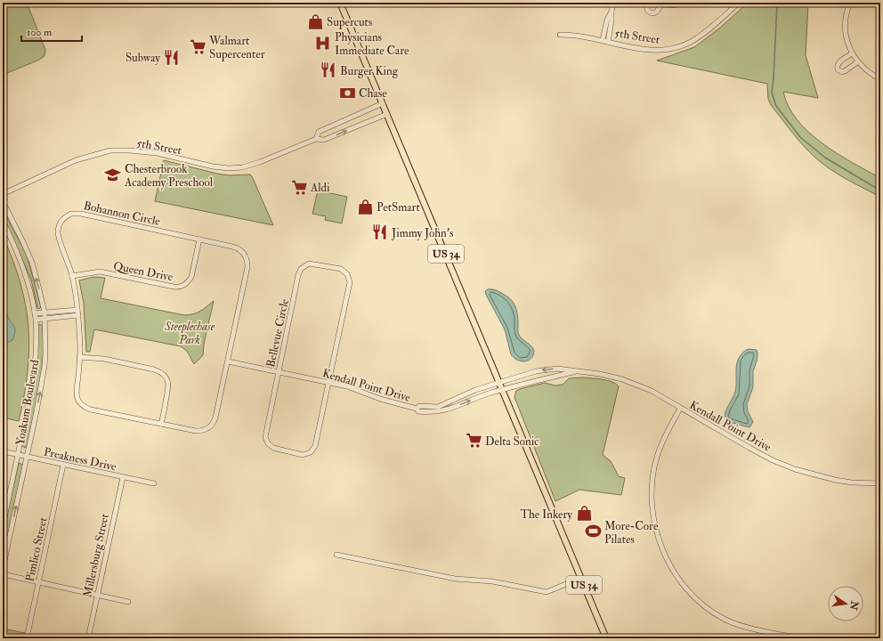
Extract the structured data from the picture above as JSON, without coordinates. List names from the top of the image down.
{
  "streets": {
    "main road": ["US 34"],
    "street": [
      "5th Street",
      "Bohannon Circle",
      "Queen Drive",
      "Bellevue Circle",
      "Kendall Point Drive",
      "Yoakum Boulevard",
      "Preakness Drive",
      "Pimlico Street",
      "Millersburg Street"
    ]
  },
  "crossings": [
    ["5th Street", "US 34"],
    ["Bohannon Circle", "Queen Drive"],
    ["Bohannon Circle", "Kendall Point Drive"],
    ["US 34", "Kendall Point Drive"],
    ["Bellevue Circle", "Kendall Point Drive"],
    ["Yoakum Boulevard", "Preakness Drive"],
    ["Preakness Drive", "Pimlico Street"],
    ["Preakness Drive", "Millersburg Street"]
  ],
  "parks": ["Steeplechase Park"],
  "places": {
    "shop": ["Supercuts", "PetSmart", "The Inkery"],
    "hospital": ["Physicians Immediate Care"],
    "supermarket": ["Walmart Supercenter", "Aldi", "Delta Sonic"],
    "restaurant": ["Subway", "Burger King", "Jimmy John's"],
    "bank": ["Chase"],
    "school or university": ["Chesterbrook Academy Preschool"],
    "sports": ["More-Core Pilates"]
  },
  "scale_bar": "100 m",
  "north": "right"
}
